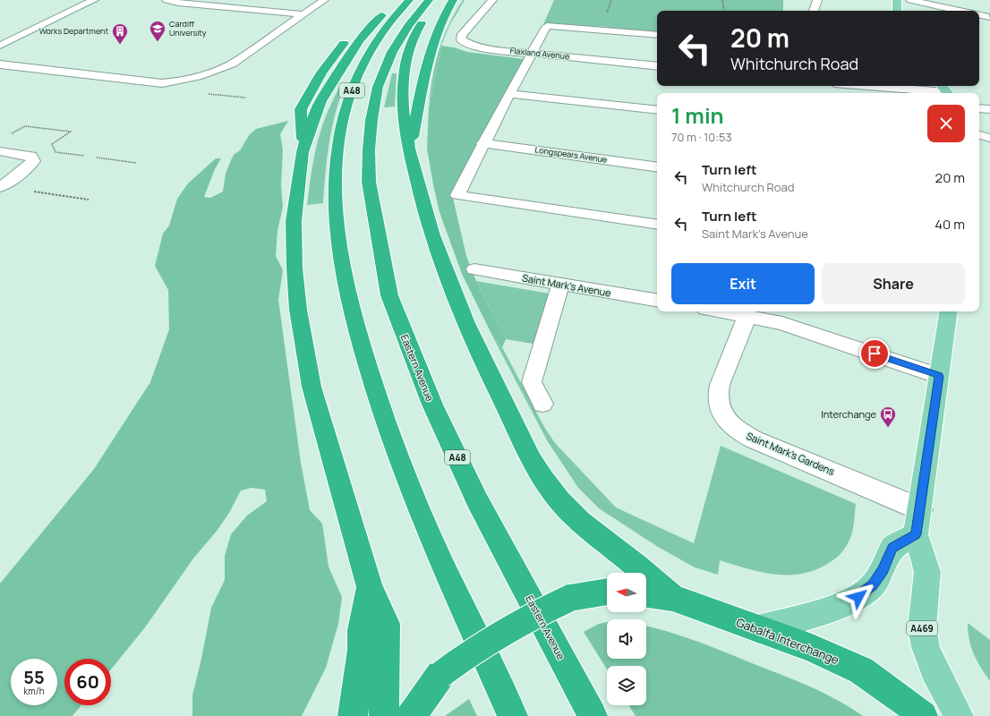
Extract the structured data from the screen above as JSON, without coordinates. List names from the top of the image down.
{
  "streets": {
    "highway": ["A48", "Eastern Avenue", "Gabalfa Interchange"],
    "main road": ["A469"],
    "street": [
      "Flaxland Avenue",
      "Longspears Avenue",
      "Saint Mark's Avenue",
      "Saint Mark's Gardens"
    ]
  },
  "crossings": [
    ["Saint Mark's Gardens", "A469"]
  ],
  "places": {
    "school or university": ["Cardiff University"],
    "building": ["Works Department"],
    "bus stop": ["Interchange"]
  },
  "north": "left",
  "page": {
    "turn": ["20 m", "Whitchurch Road"],
    "heading": ["1 min", "70 m · 10:53"],
    "list": [
      {
        "name": "Turn left",
        "note": "Whitchurch Road",
        "value": "20 m"
      },
      {
        "name": "Turn left",
        "note": "Saint Mark's Avenue",
        "value": "40 m"
      }
    ],
    "buttons": ["Exit", "Share"],
    "speed": "55 km/h",
    "limit": "60"
  }
}
